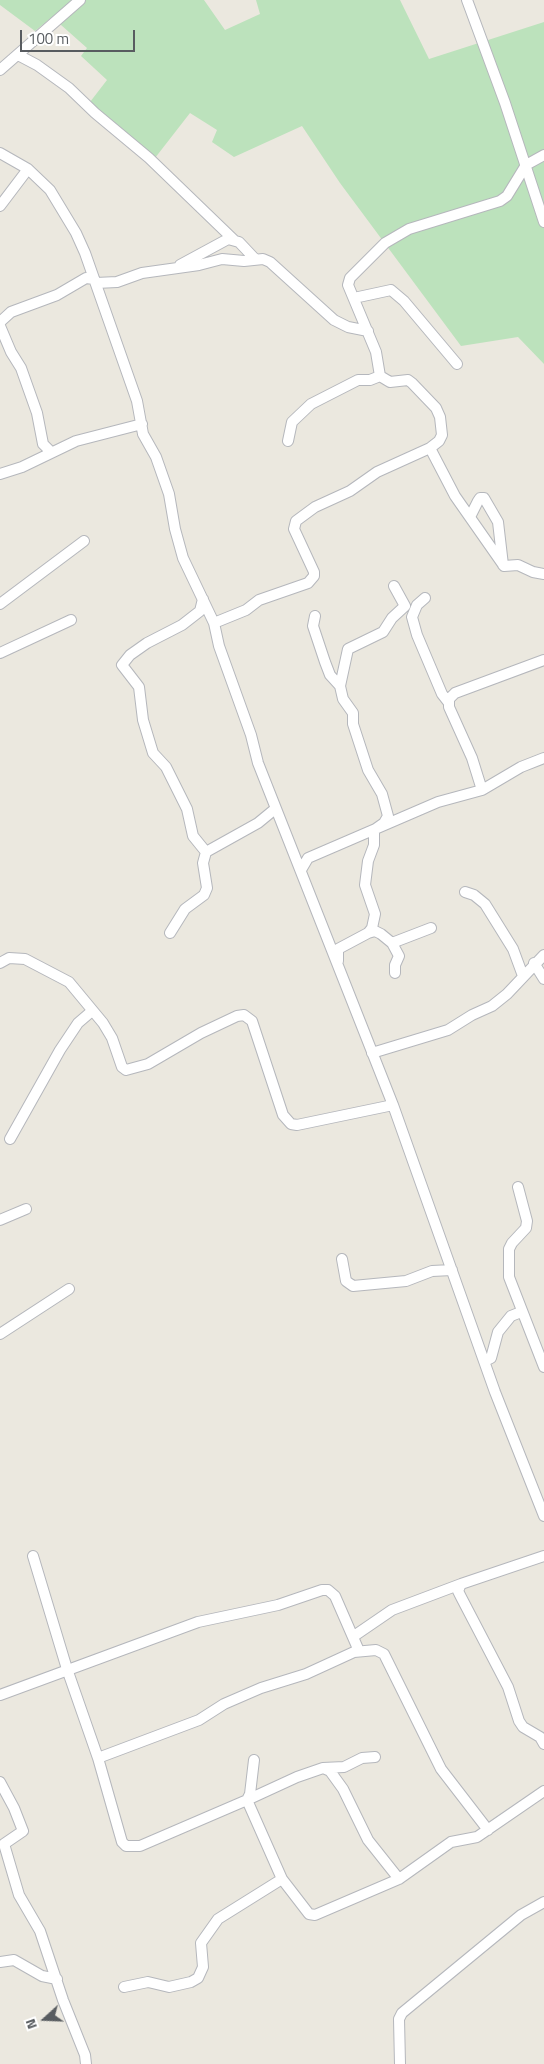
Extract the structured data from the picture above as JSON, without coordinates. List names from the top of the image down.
{
  "scale_bar": "100 m",
  "north": "left"
}
